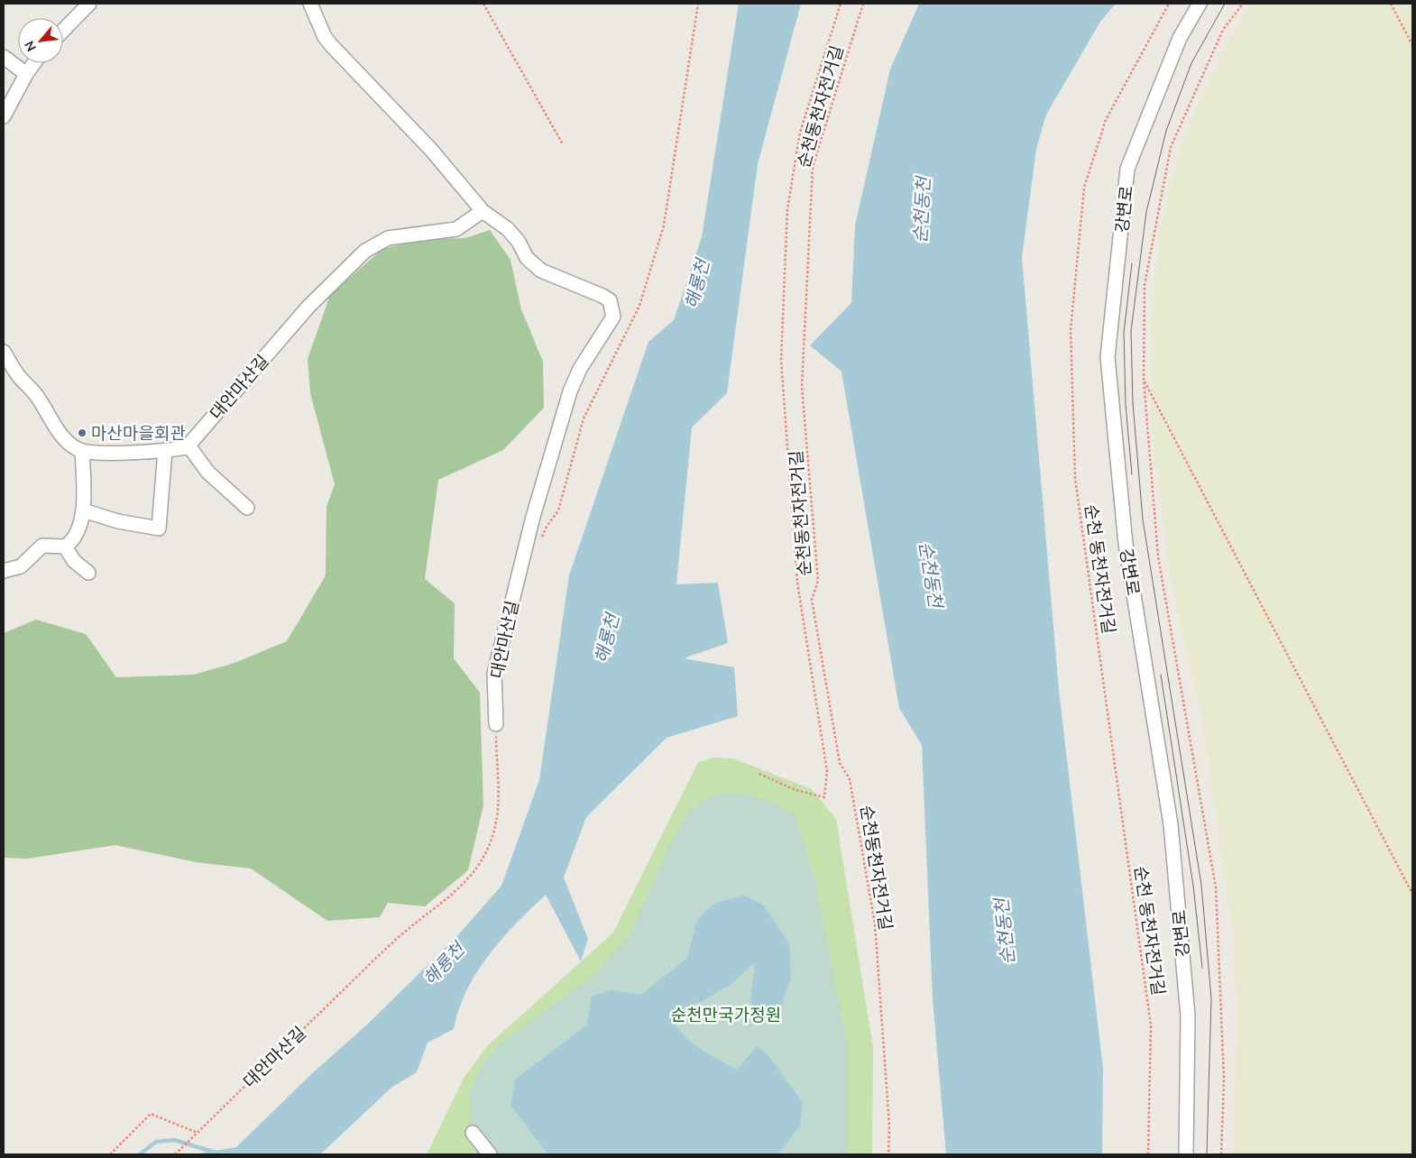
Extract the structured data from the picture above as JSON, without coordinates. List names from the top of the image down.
{
  "streets": {
    "street": ["강변로", "대안마산길"],
    "path": ["순천동천자전거길", "순천 동천자전거길"]
  },
  "water": ["순천동천", "해룡천"],
  "parks": ["순천만국가정원"],
  "places": ["마산마을회관"],
  "north": "bottom left"
}
